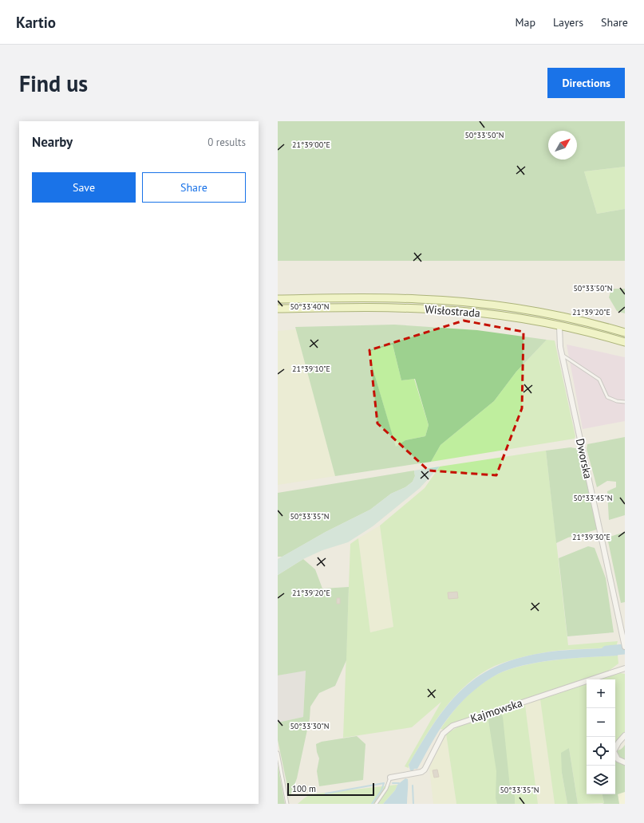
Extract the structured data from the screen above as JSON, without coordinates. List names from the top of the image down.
{
  "streets": {
    "main road": ["Wisłostrada"],
    "street": ["Dworska", "Kajmowska"]
  },
  "crossings": [
    ["Wisłostrada", "Dworska"]
  ],
  "scale_bar": "100 m",
  "north": "top right",
  "page": {
    "header": "Kartio",
    "nav": ["Map", "Layers", "Share"],
    "buttons": [
      "Directions",
      ["Save", "Share"]
    ],
    "title": "Find us",
    "heading": ["Nearby", "0 results"],
    "map_buttons": ["+", "−"],
    "scale": "100 m"
  },
  "coordinates": [
    "50°33'50\"N",
    "21°39'00\"E",
    "50°33'40\"N",
    "21°39'20\"E",
    "21°39'10\"E",
    "50°33'45\"N",
    "50°33'35\"N",
    "21°39'30\"E",
    "50°33'30\"N"
  ]
}
